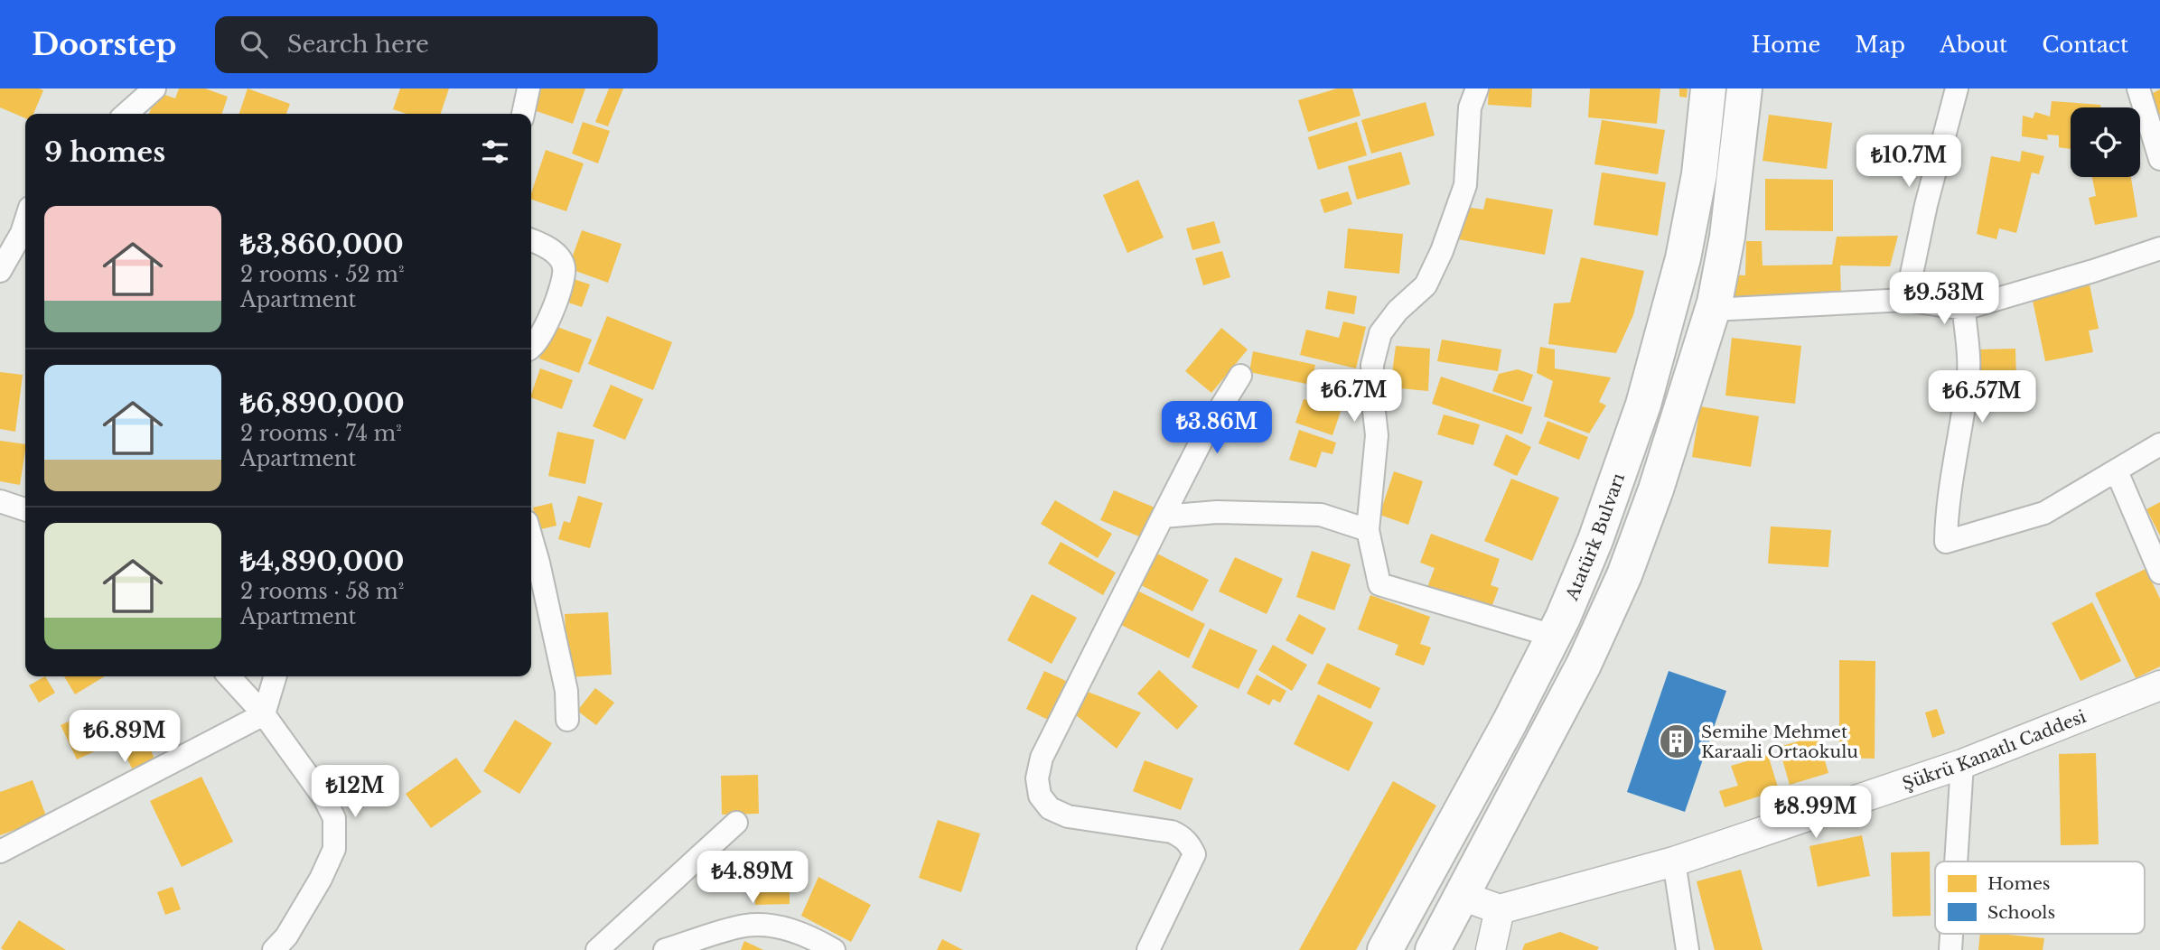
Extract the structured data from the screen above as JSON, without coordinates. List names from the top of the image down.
{
  "streets": {
    "highway": ["Atatürk Bulvarı"],
    "street": ["Şükrü Kanatlı Caddesi"]
  },
  "places": {
    "building": ["Semihe Mehmet Karaali Ortaokulu"]
  },
  "legend": ["Homes", "Schools"],
  "page": {
    "header": "Doorstep",
    "search": "Search here",
    "nav": [
      "Home",
      "Map",
      "About",
      "Contact"
    ],
    "heading": "9 homes",
    "price": [
      "₺10.7M",
      "₺9.53M",
      "₺6.7M",
      "₺6.57M",
      "₺3.86M",
      "₺6.89M",
      "₺12M",
      "₺8.99M",
      "₺4.89M"
    ],
    "list": [
      {
        "name": "₺3,860,000",
        "note": "2 rooms · 52 m² · Apartment"
      },
      {
        "name": "₺6,890,000",
        "note": "2 rooms · 74 m² · Apartment"
      },
      {
        "name": "₺4,890,000",
        "note": "2 rooms · 58 m² · Apartment"
      }
    ]
  }
}
